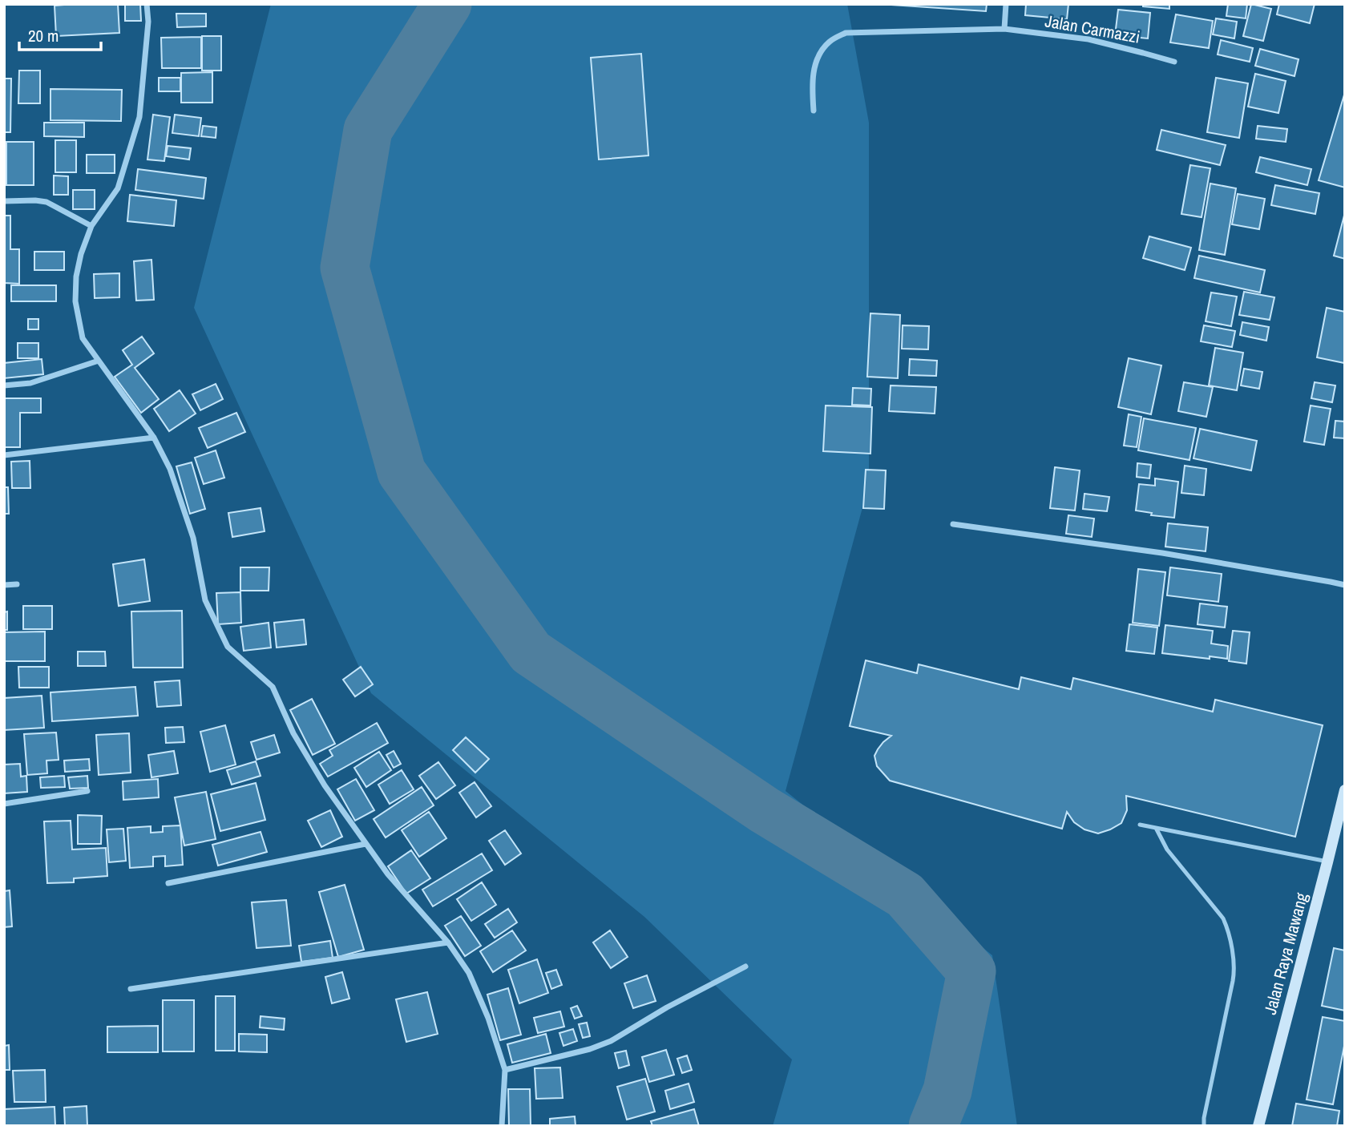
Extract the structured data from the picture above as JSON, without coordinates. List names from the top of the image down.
{
  "streets": {
    "main road": ["Jalan Raya Mawang"],
    "street": ["Jalan Carmazzi"]
  },
  "scale_bar": "20 m"
}
